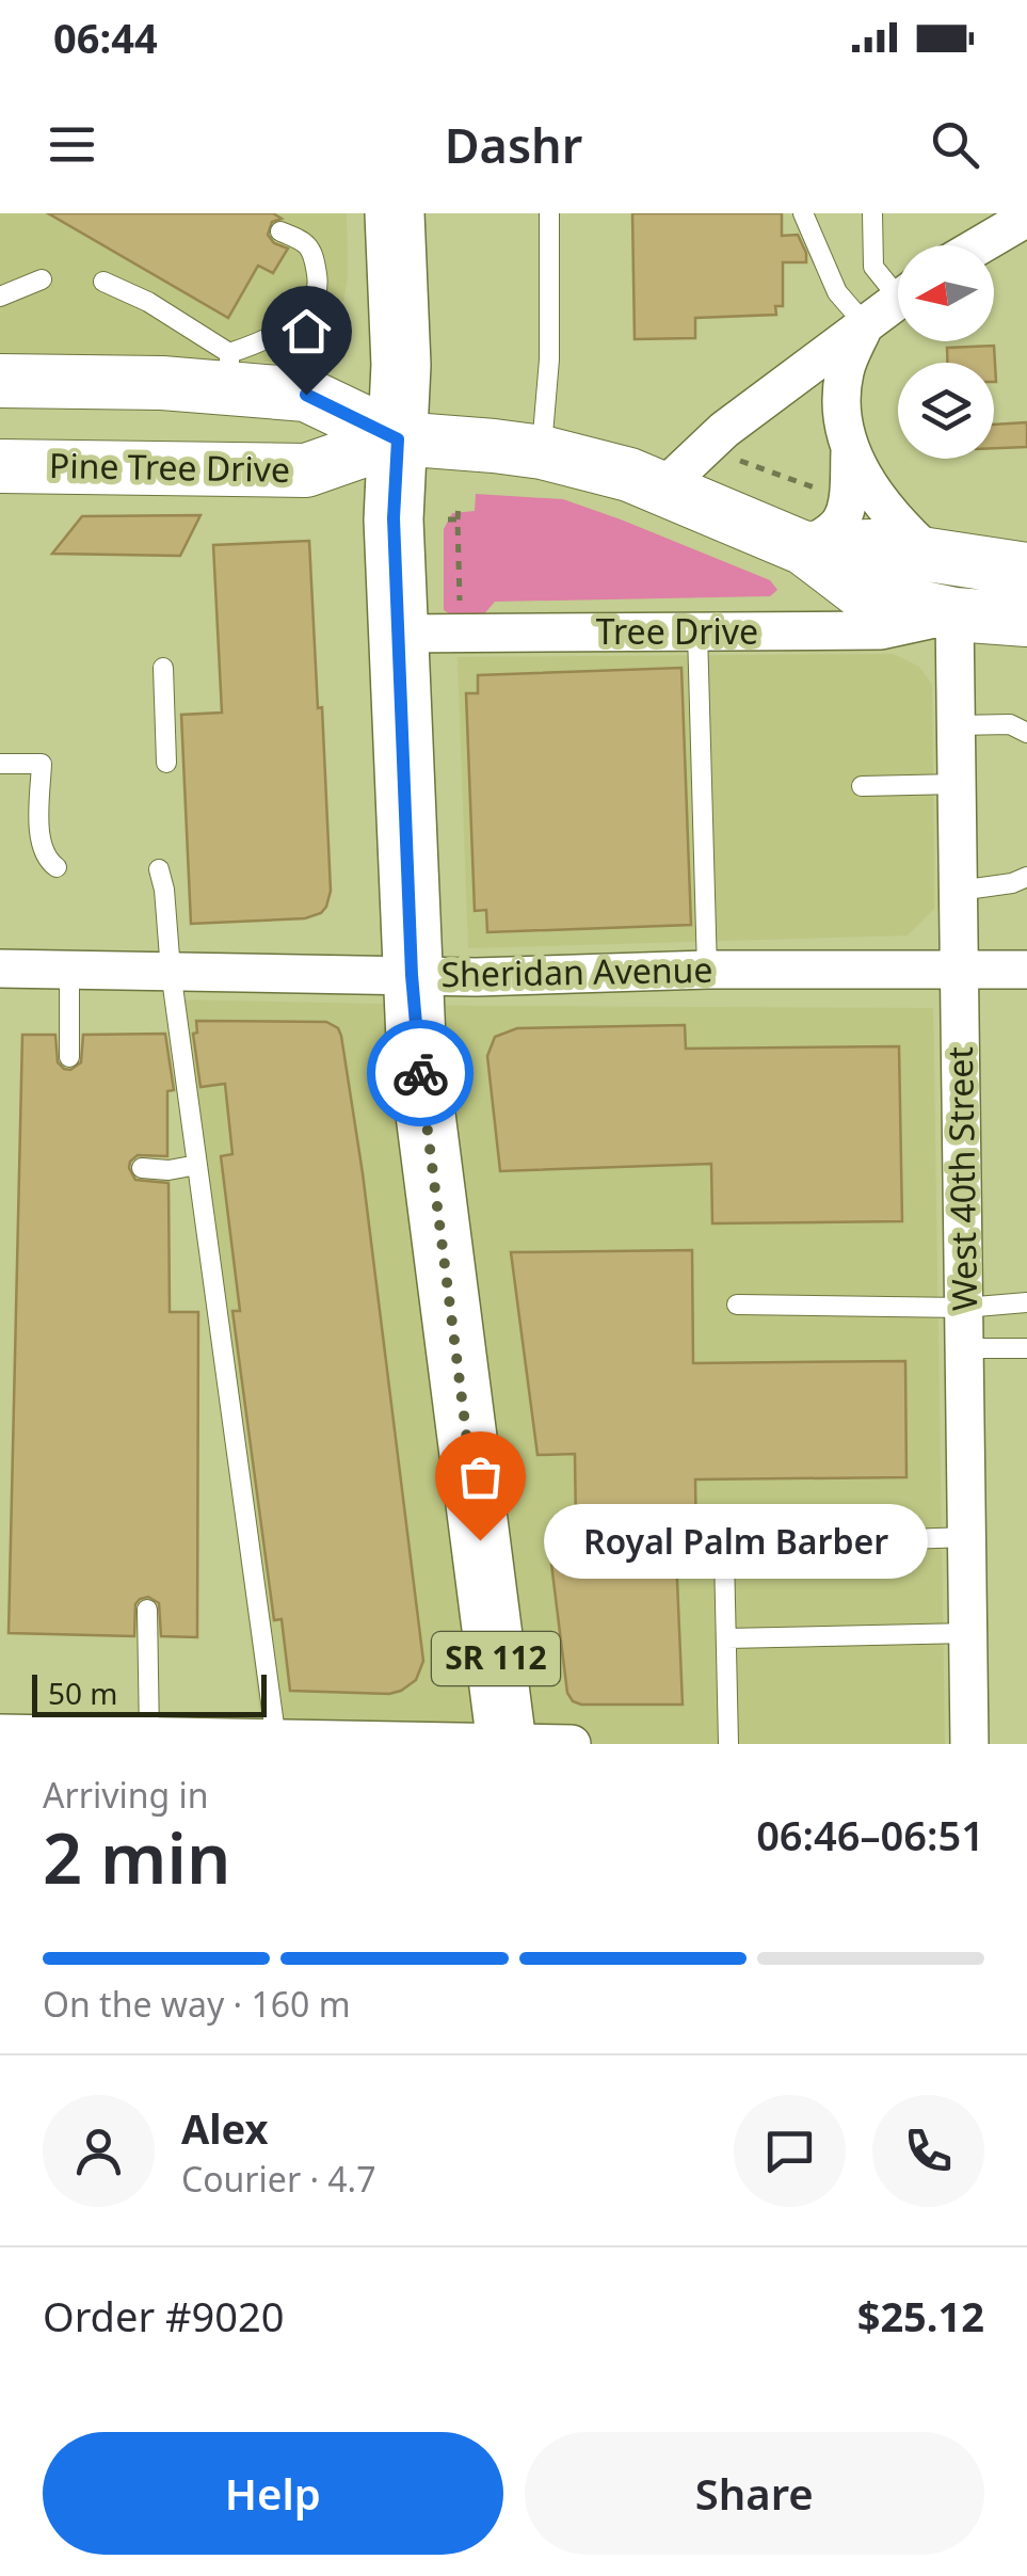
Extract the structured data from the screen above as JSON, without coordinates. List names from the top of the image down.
{
  "streets": {
    "main road": ["Pine Tree Drive", "SR 112"],
    "street": ["Tree Drive", "Sheridan Avenue", "West 40th Street"]
  },
  "crossings": [
    ["Pine Tree Drive", "Tree Drive"],
    ["Pine Tree Drive", "West 40th Street"],
    ["Pine Tree Drive", "SR 112"],
    ["Tree Drive", "West 40th Street"],
    ["Tree Drive", "SR 112"],
    ["Sheridan Avenue", "West 40th Street"],
    ["Sheridan Avenue", "SR 112"]
  ],
  "places": ["Royal Palm Barber"],
  "scale_bar": "50 m",
  "north": "left",
  "page": {
    "status": "06:44",
    "header": "Dashr",
    "bubble": "Royal Palm Barber",
    "scale": "50 m",
    "heading": ["2 min", "Arriving in", "06:46–06:51"],
    "panel": [
      "Alex",
      "Courier · 4.7",
      "Order #9020",
      "$25.12"
    ],
    "bar": "On the way · 160 m",
    "buttons": ["Help", "Share"]
  }
}
